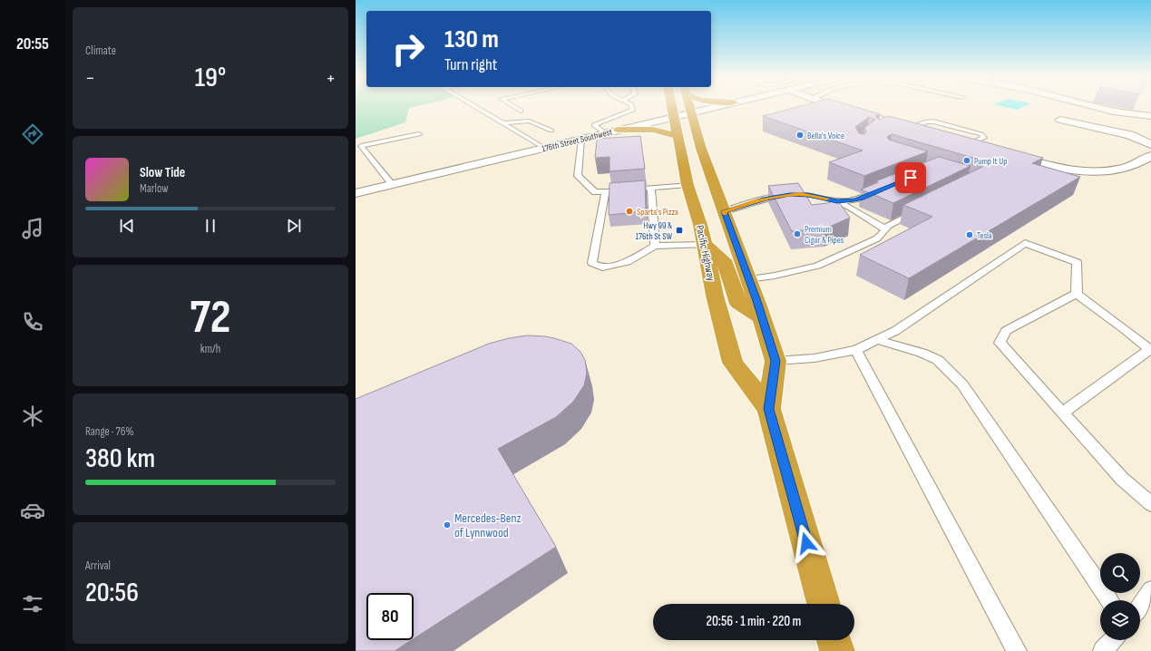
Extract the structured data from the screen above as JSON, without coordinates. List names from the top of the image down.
{
  "streets": {
    "highway": ["Pacific Highway"],
    "street": ["176th Street Southwest"]
  },
  "crossings": [
    ["176th Street Southwest", "Pacific Highway"]
  ],
  "places": {
    "other": [
      "Bella's Voice",
      "Pump It Up",
      "Sparta's Pizza",
      "Premium Cigar & Pipes",
      "Tesla",
      "Mercedes-Benz of Lynnwood"
    ],
    "transit": ["Hwy 99 & 176th St SW"]
  },
  "page": {
    "tabs": "20:55",
    "tile": [
      "Climate",
      ["72", "km/h"],
      ["Range · 76%", "380 km"],
      ["Arrival", "20:56"]
    ],
    "turn": ["130 m", "Turn right"],
    "heat": ["−", "19°", "+"],
    "song": ["Slow Tide", "Marlow"],
    "limit": "80",
    "trip": "20:56 · 1 min · 220 m"
  }
}
